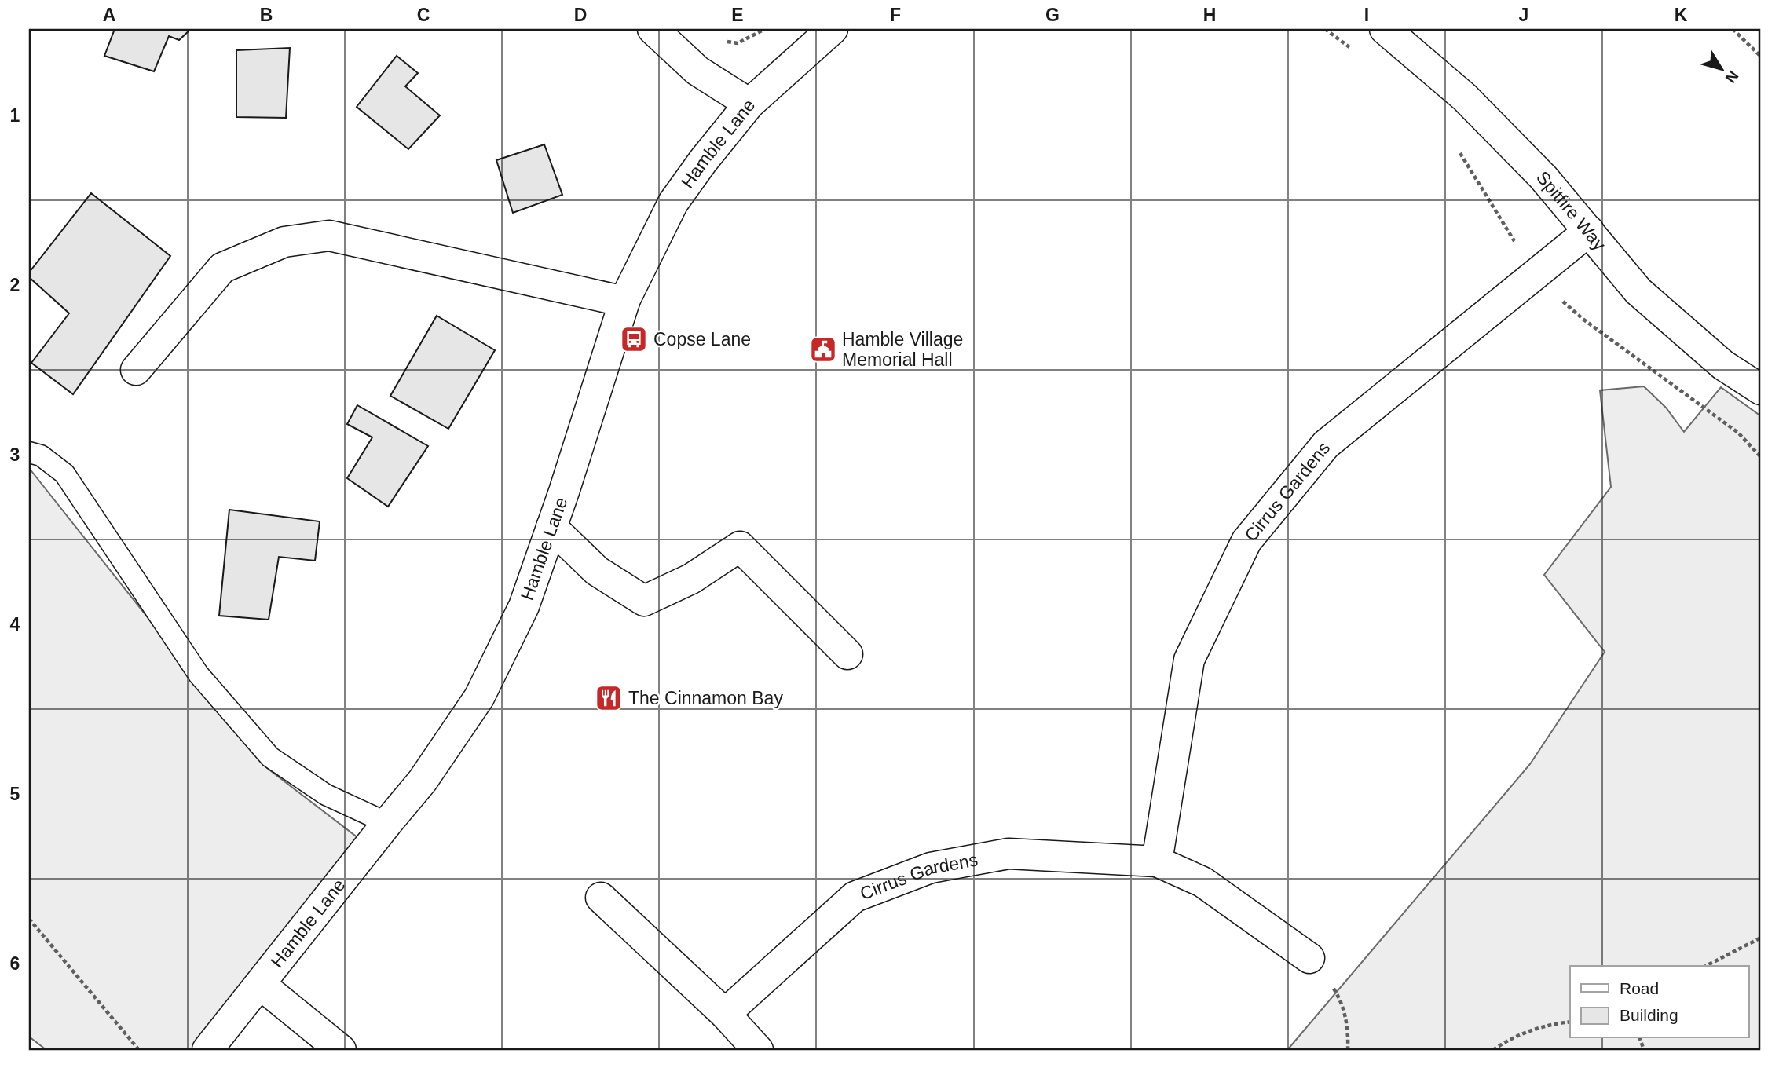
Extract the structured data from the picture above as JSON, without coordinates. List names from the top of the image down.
{
  "streets": {
    "street": ["Hamble Lane", "Spitfire Way", "Cirrus Gardens"]
  },
  "crossings": [
    ["Spitfire Way", "Cirrus Gardens"]
  ],
  "places": {
    "bus stop": ["Copse Lane"],
    "public building": ["Hamble Village Memorial Hall"],
    "restaurant": ["The Cinnamon Bay"]
  },
  "legend": ["Road", "Building"],
  "north": "bottom right",
  "grid": {
    "columns": [
      "A",
      "B",
      "C",
      "D",
      "E",
      "F",
      "G",
      "H",
      "I",
      "J",
      "K"
    ],
    "rows": [
      "1",
      "2",
      "3",
      "4",
      "5",
      "6"
    ]
  }
}
